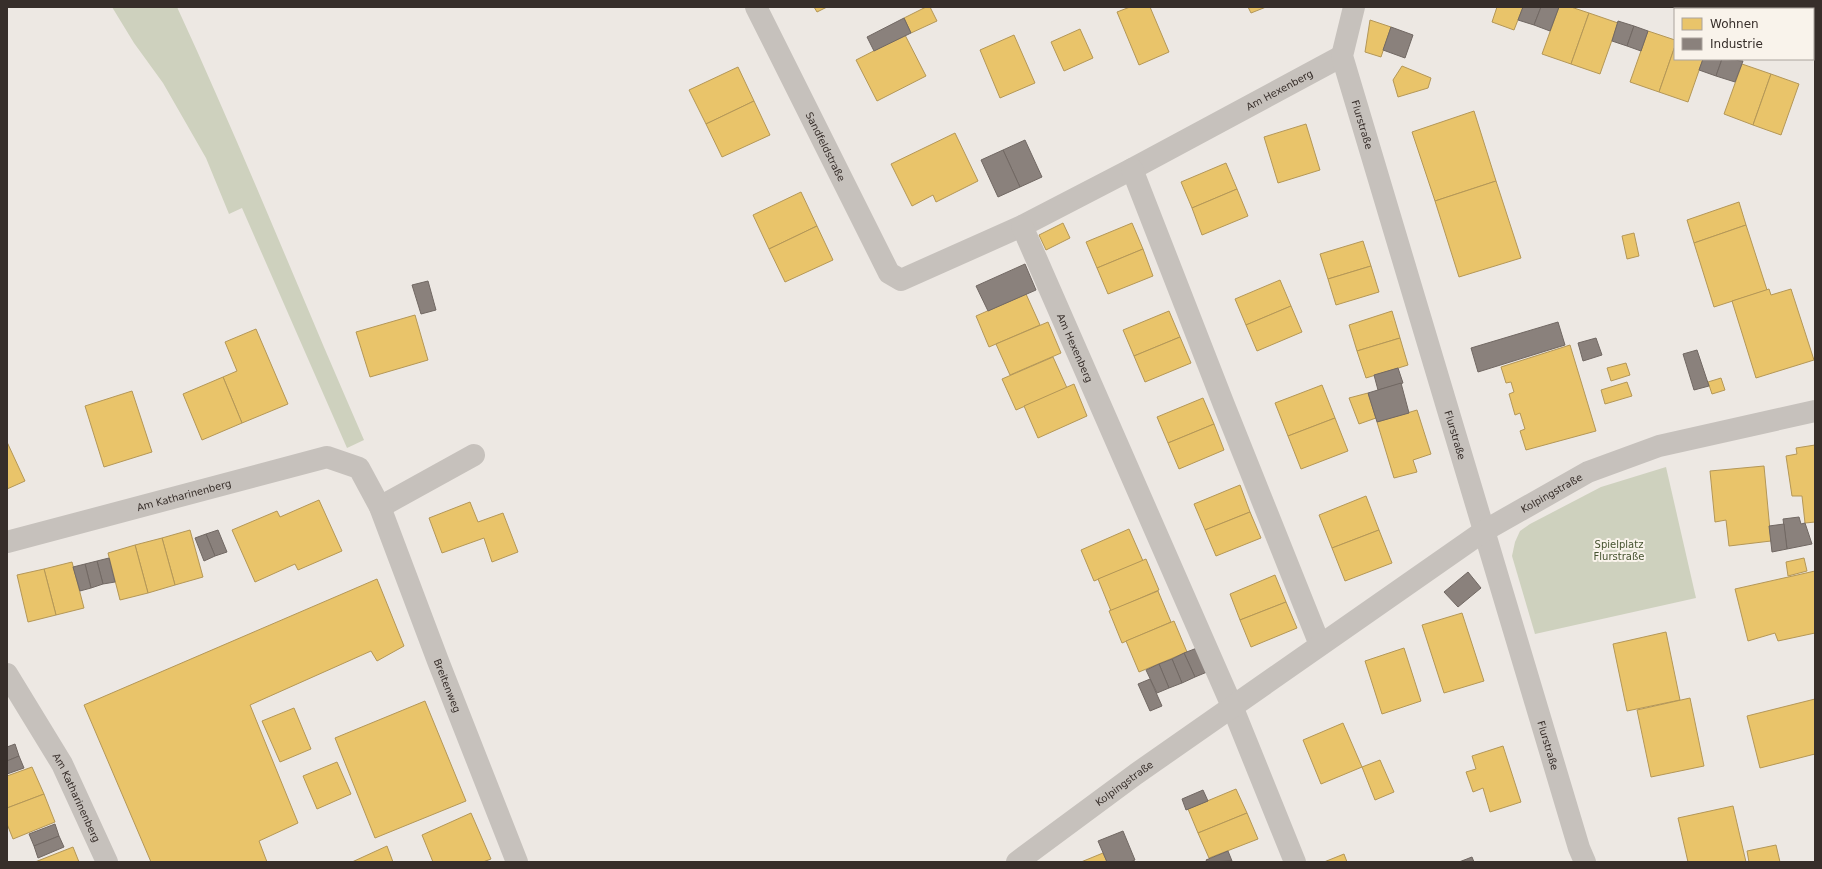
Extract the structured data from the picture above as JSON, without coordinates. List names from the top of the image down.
{
  "streets": {
    "street": [
      "Am Hexenberg",
      "Flurstraße",
      "Sandfeldstraße",
      "Kolpingstraße",
      "Am Katharinenberg",
      "Breitenweg"
    ]
  },
  "crossings": [
    ["Am Hexenberg", "Flurstraße"],
    ["Am Hexenberg", "Sandfeldstraße"],
    ["Am Hexenberg", "Kolpingstraße"],
    ["Flurstraße", "Kolpingstraße"],
    ["Am Katharinenberg", "Breitenweg"]
  ],
  "parks": ["Spielplatz Flurstraße"],
  "legend": ["Wohnen", "Industrie"]
}
